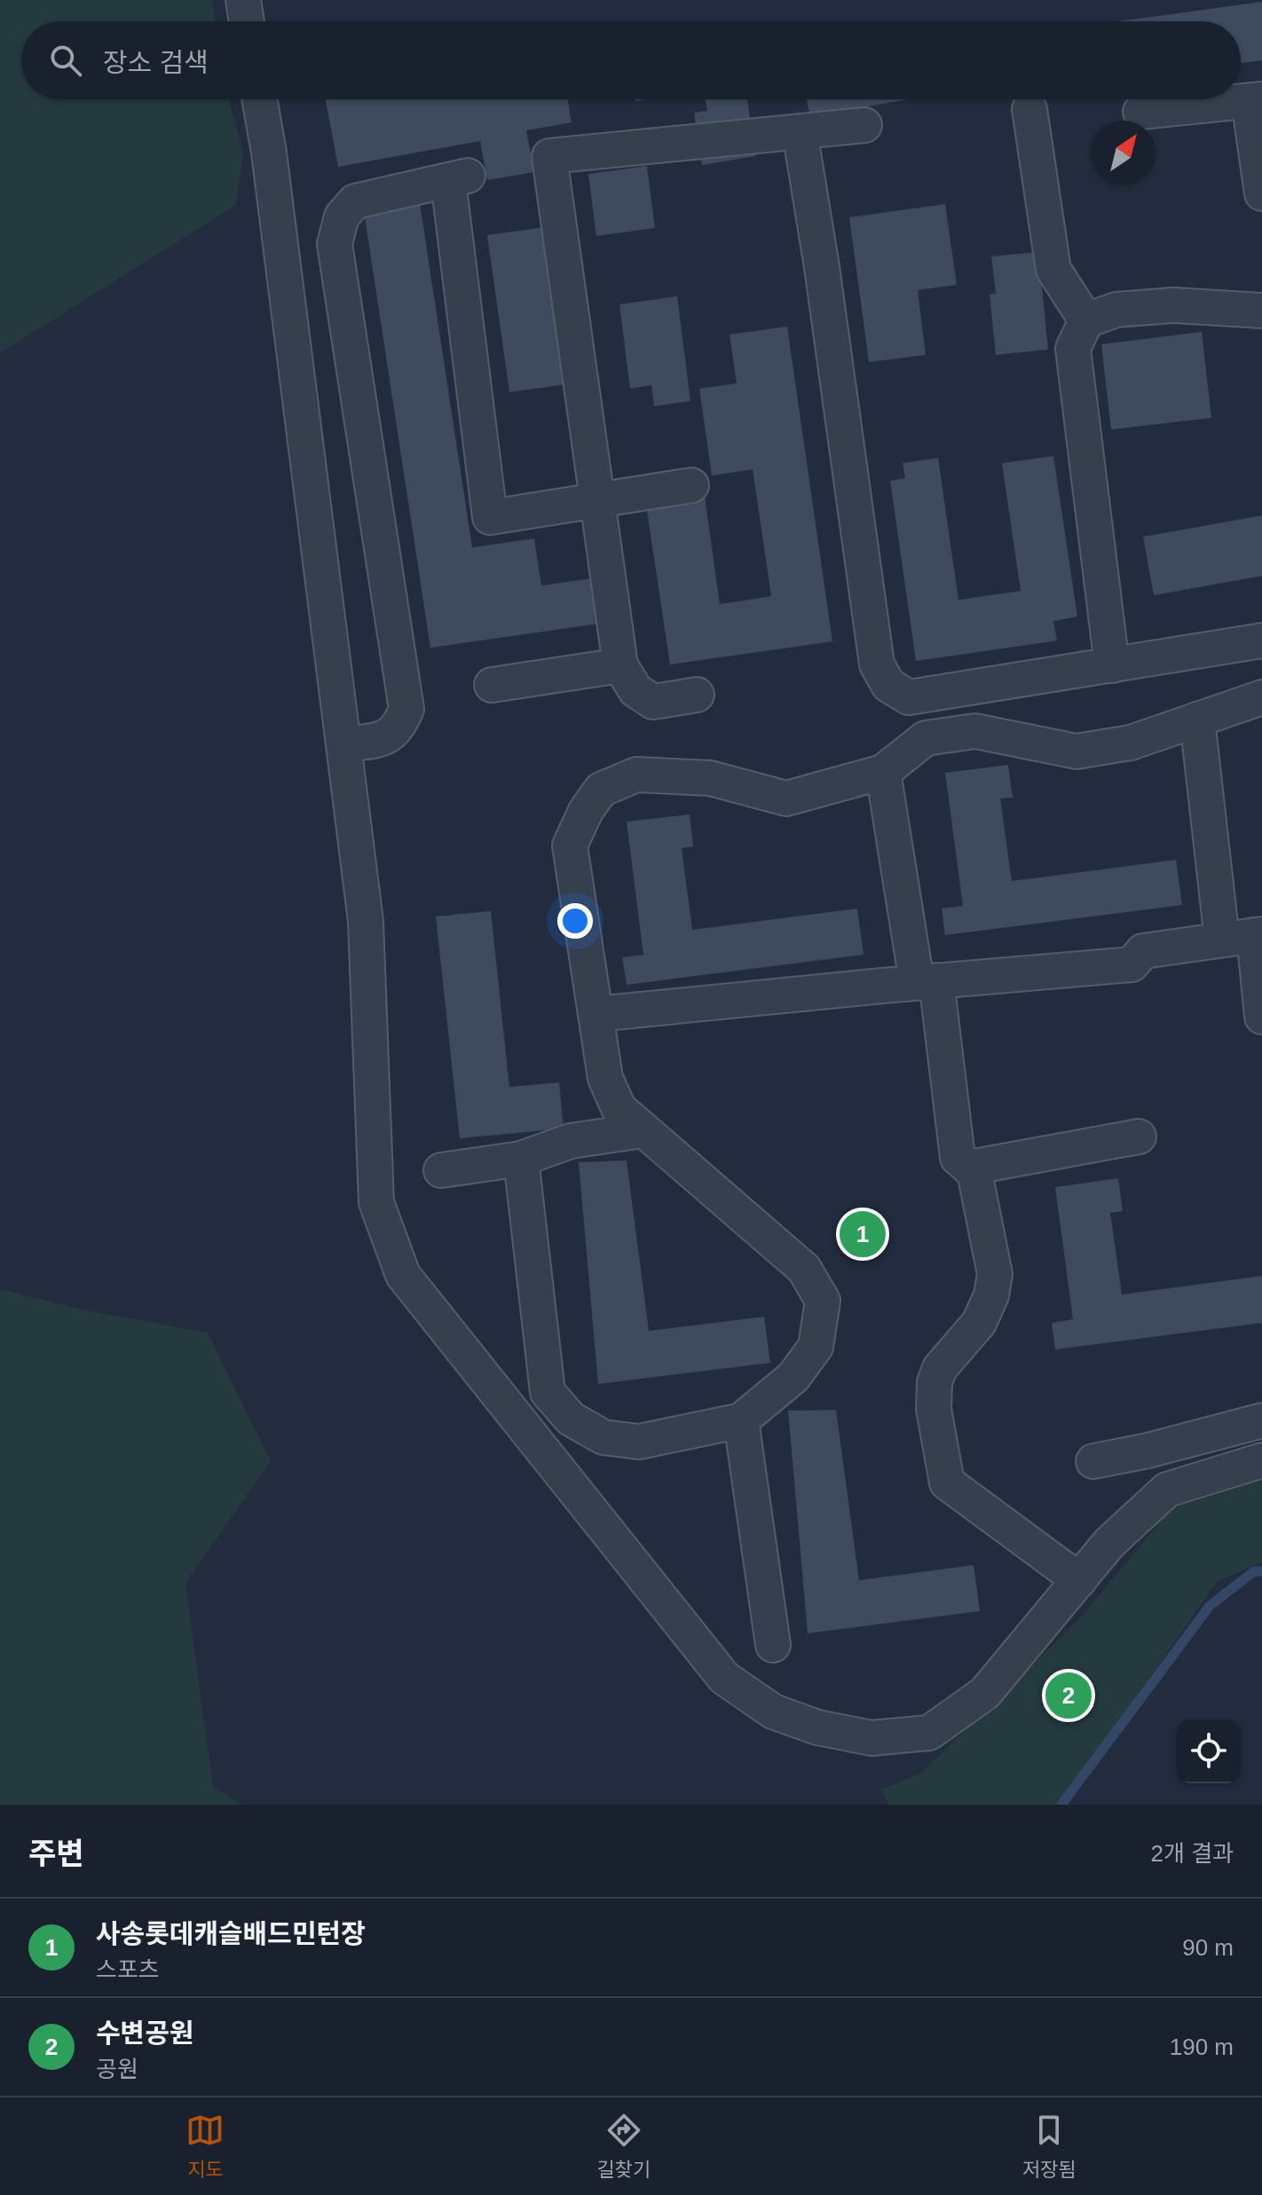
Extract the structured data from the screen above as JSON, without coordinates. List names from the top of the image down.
{
  "north": "top right",
  "page": {
    "search": "장소 검색",
    "pins": ["1", "2"],
    "heading": ["주변", "2개 결과"],
    "list": [
      {
        "mark": "1",
        "name": "사송롯데캐슬배드민턴장",
        "note": "스포츠",
        "value": "90 m"
      },
      {
        "mark": "2",
        "name": "수변공원",
        "note": "공원",
        "value": "190 m"
      }
    ],
    "nav": ["지도", "길찾기", "저장됨"]
  }
}
